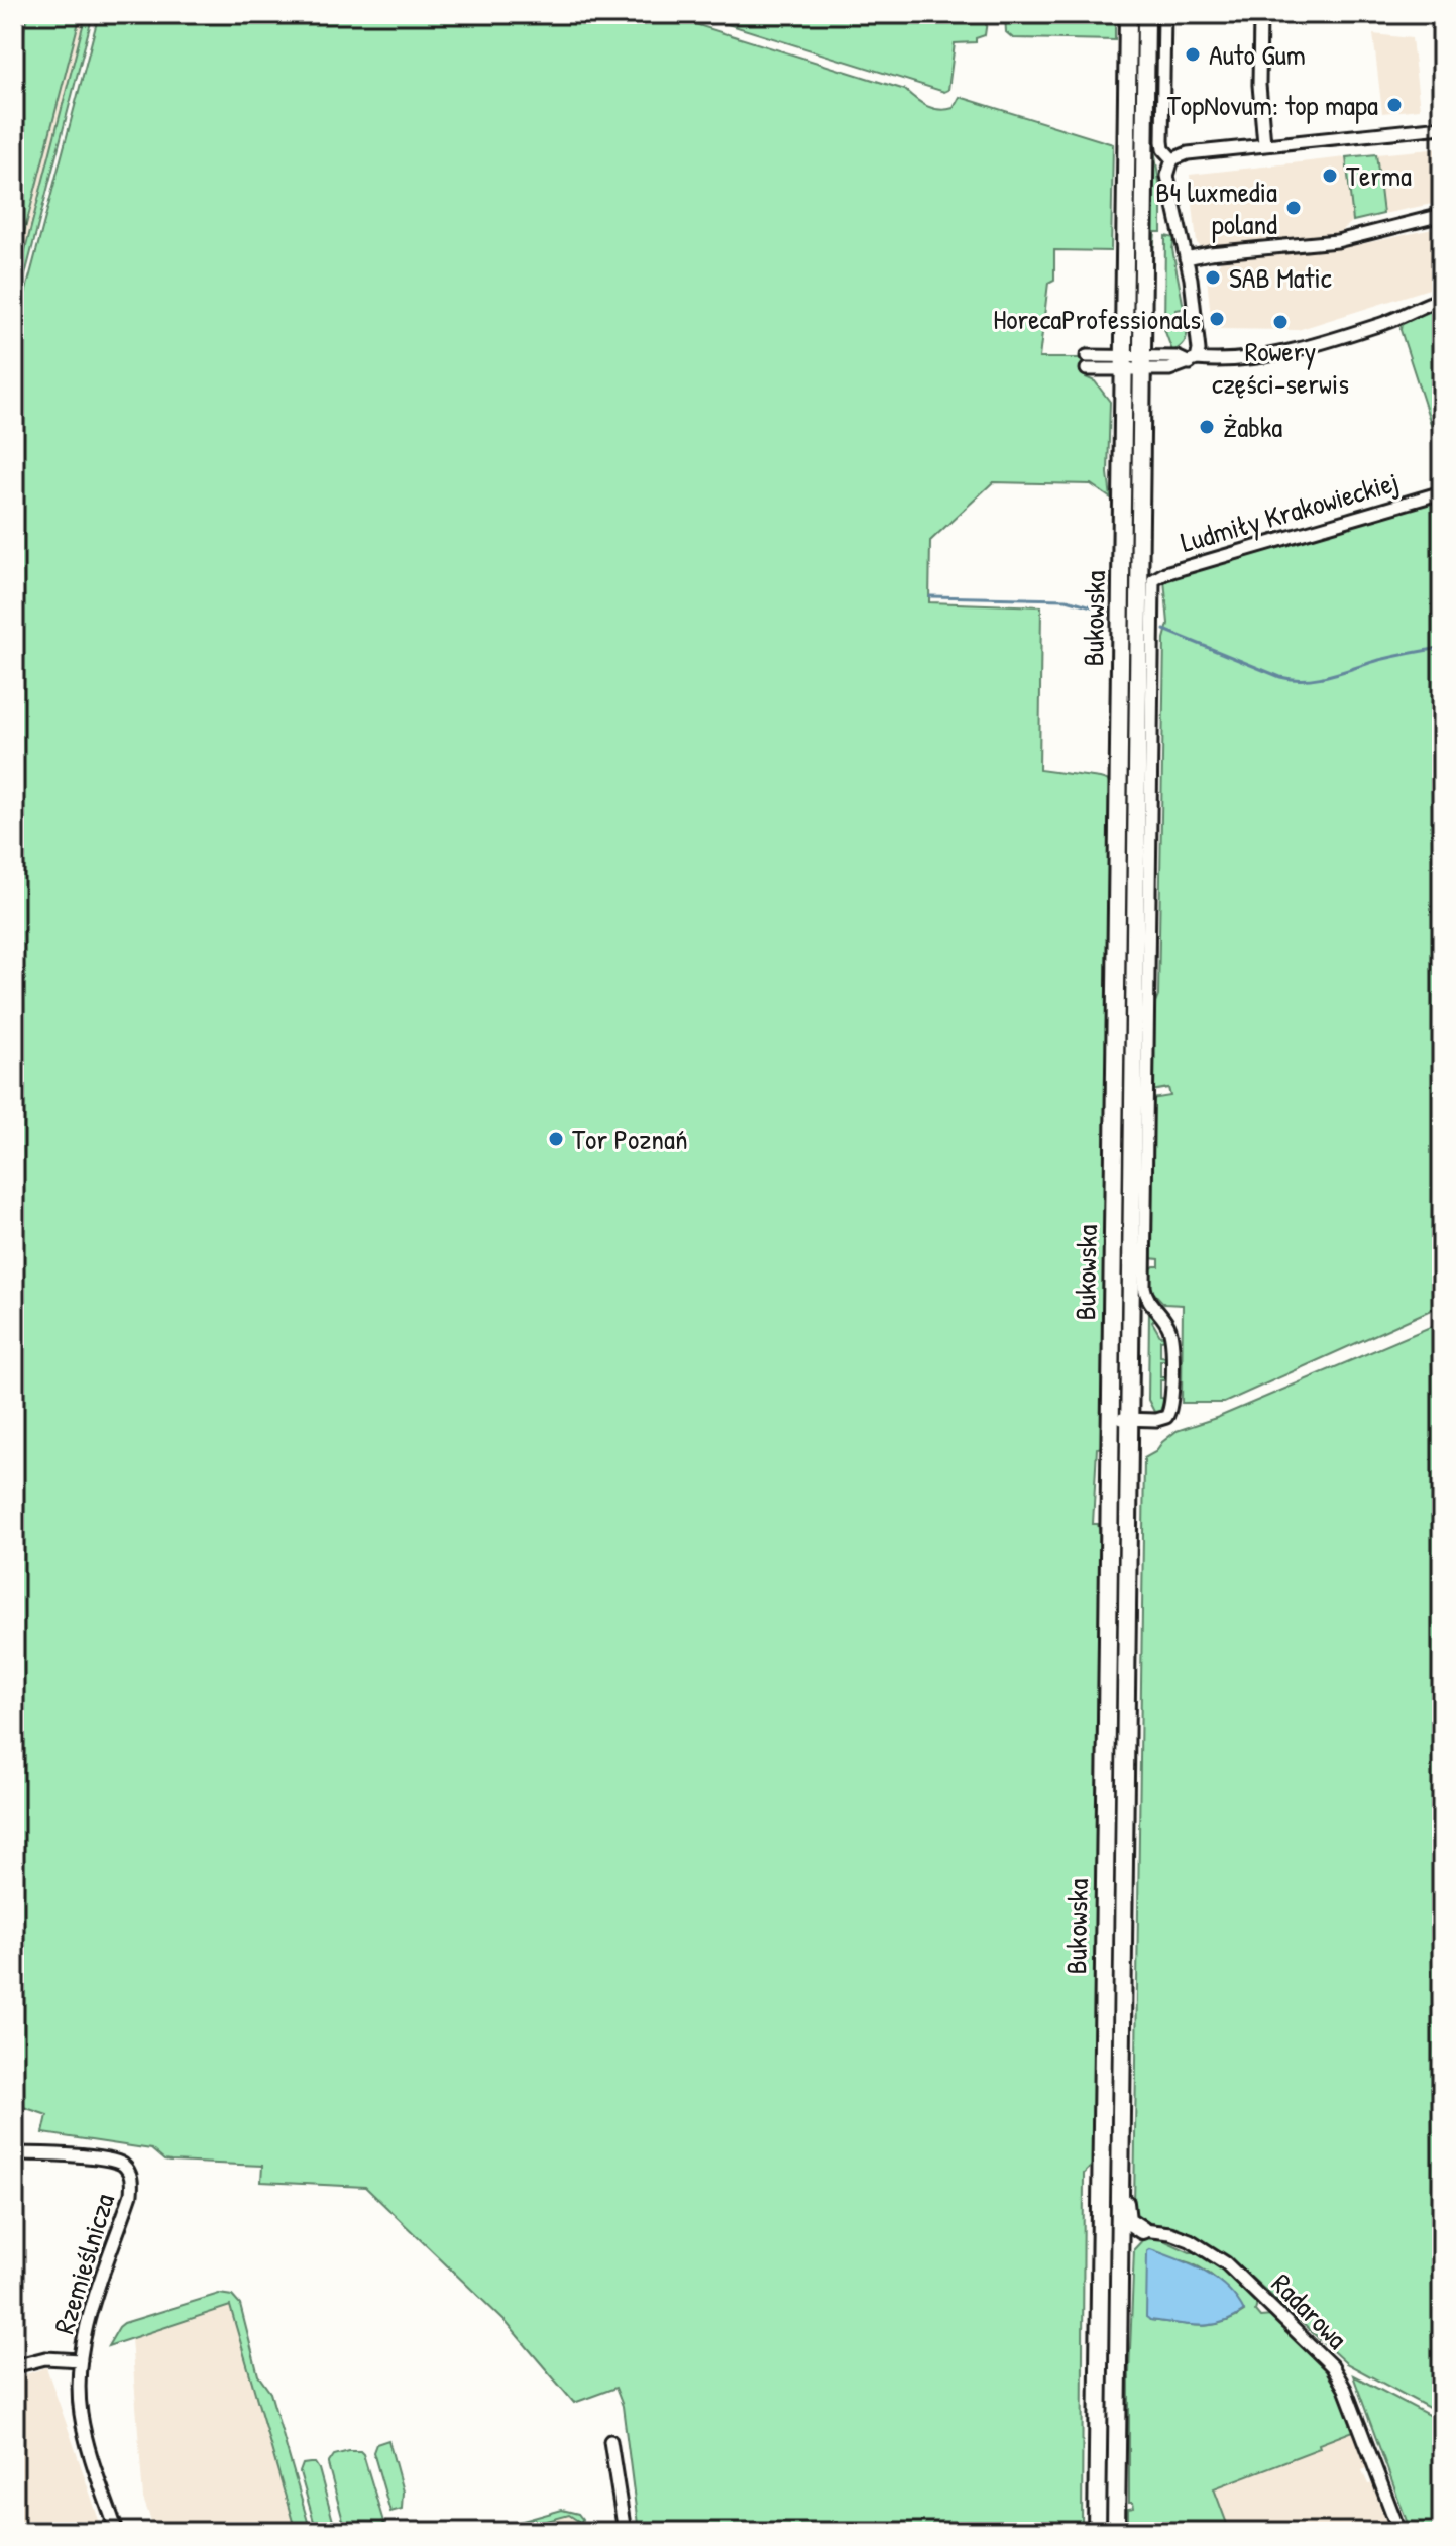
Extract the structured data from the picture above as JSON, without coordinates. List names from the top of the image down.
{
  "streets": {
    "main road": ["Bukowska"],
    "street": ["Ludmiły Krakowieckiej", "Rzemieślnicza", "Radarowa"]
  },
  "crossings": [
    ["Ludmiły Krakowieckiej", "Bukowska"]
  ],
  "places": [
    "Auto Gum",
    "TopNovum: top mapa",
    "Terma",
    "B4 luxmedia poland",
    "SAB Matic",
    "HorecaProfessionals",
    "Rowery części-serwis",
    "Żabka",
    "Tor Poznań"
  ]
}
